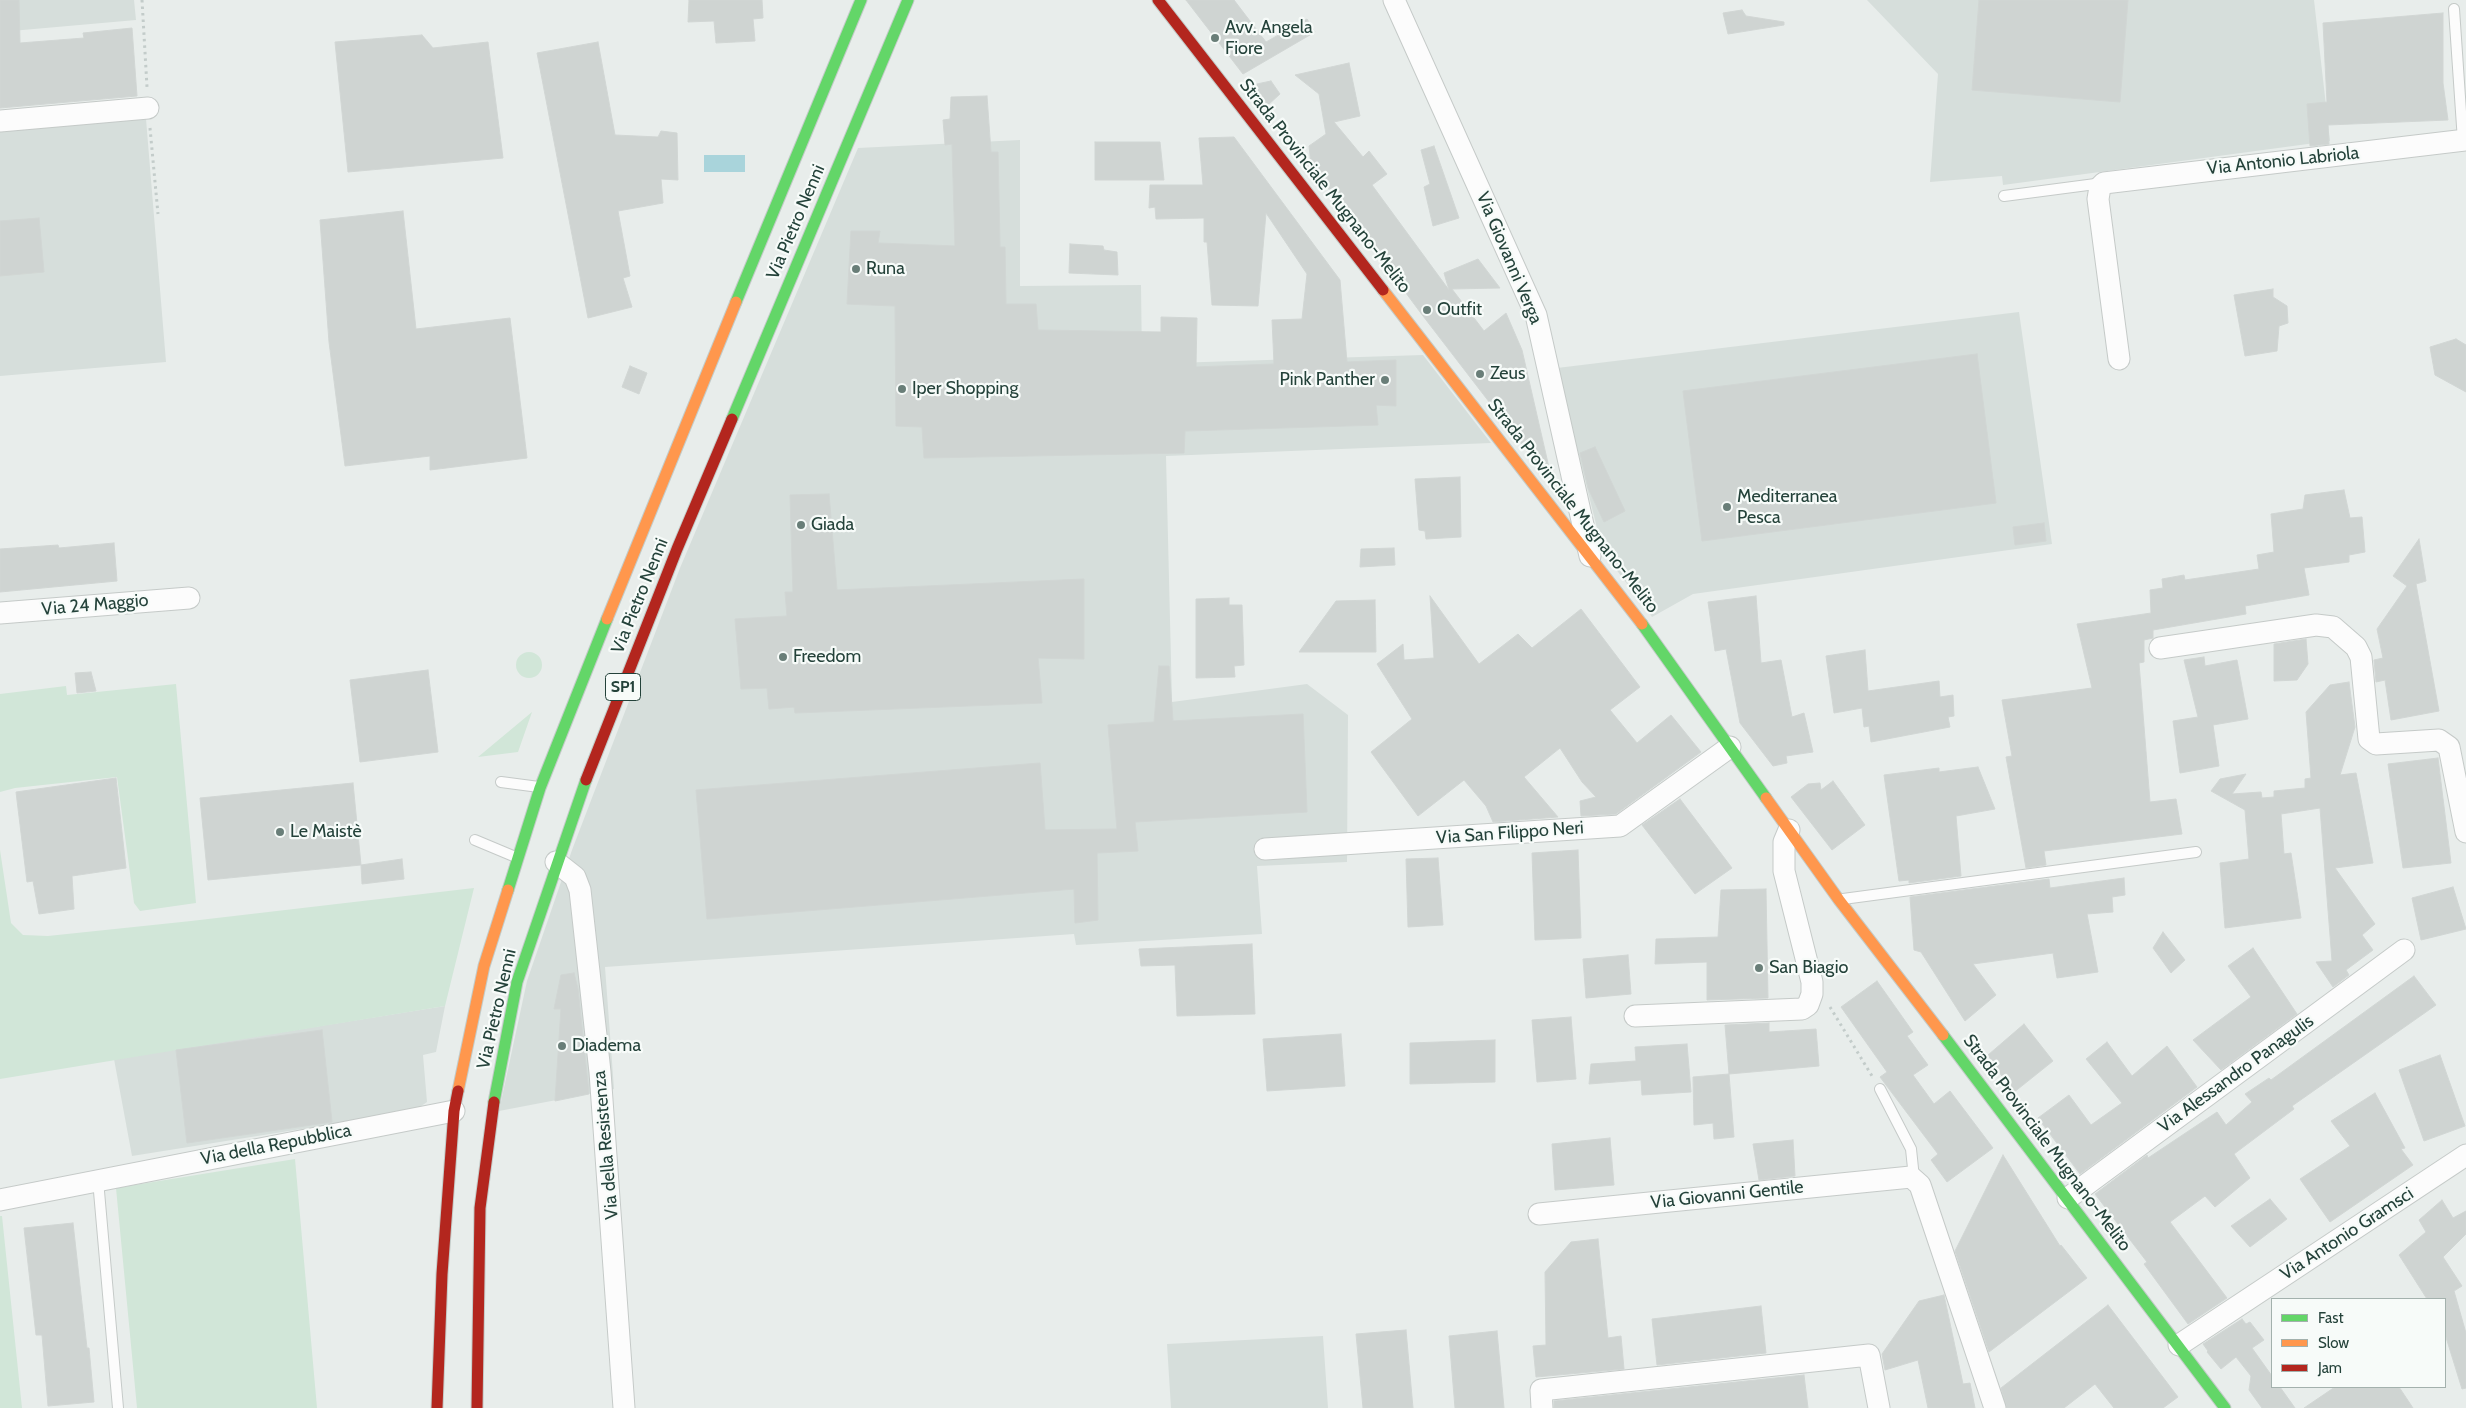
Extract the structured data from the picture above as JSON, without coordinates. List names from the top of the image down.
{
  "streets": {
    "main road": ["Strada Provinciale Mugnano-Melito", "Via Pietro Nenni", "SP1"],
    "street": [
      "Via Antonio Labriola",
      "Via Giovanni Verga",
      "Via 24 Maggio",
      "Via San Filippo Neri",
      "Via Alessandro Panagulis",
      "Via della Repubblica",
      "Via della Resistenza",
      "Via Giovanni Gentile",
      "Via Antonio Gramsci"
    ]
  },
  "crossings": [
    ["Strada Provinciale Mugnano-Melito", "Via Giovanni Verga"],
    ["Strada Provinciale Mugnano-Melito", "Via San Filippo Neri"],
    ["Strada Provinciale Mugnano-Melito", "Via Alessandro Panagulis"],
    ["Strada Provinciale Mugnano-Melito", "Via Antonio Gramsci"],
    ["Via Pietro Nenni", "Via della Repubblica"],
    ["Via Pietro Nenni", "Via della Resistenza"]
  ],
  "places": [
    "Avv. Angela Fiore",
    "Runa",
    "Outfit",
    "Zeus",
    "Pink Panther",
    "Iper Shopping",
    "Mediterranea Pesca",
    "Giada",
    "Freedom",
    "Le Maistè",
    "San Biagio",
    "Diadema"
  ],
  "legend": ["Fast", "Slow", "Jam"]
}
